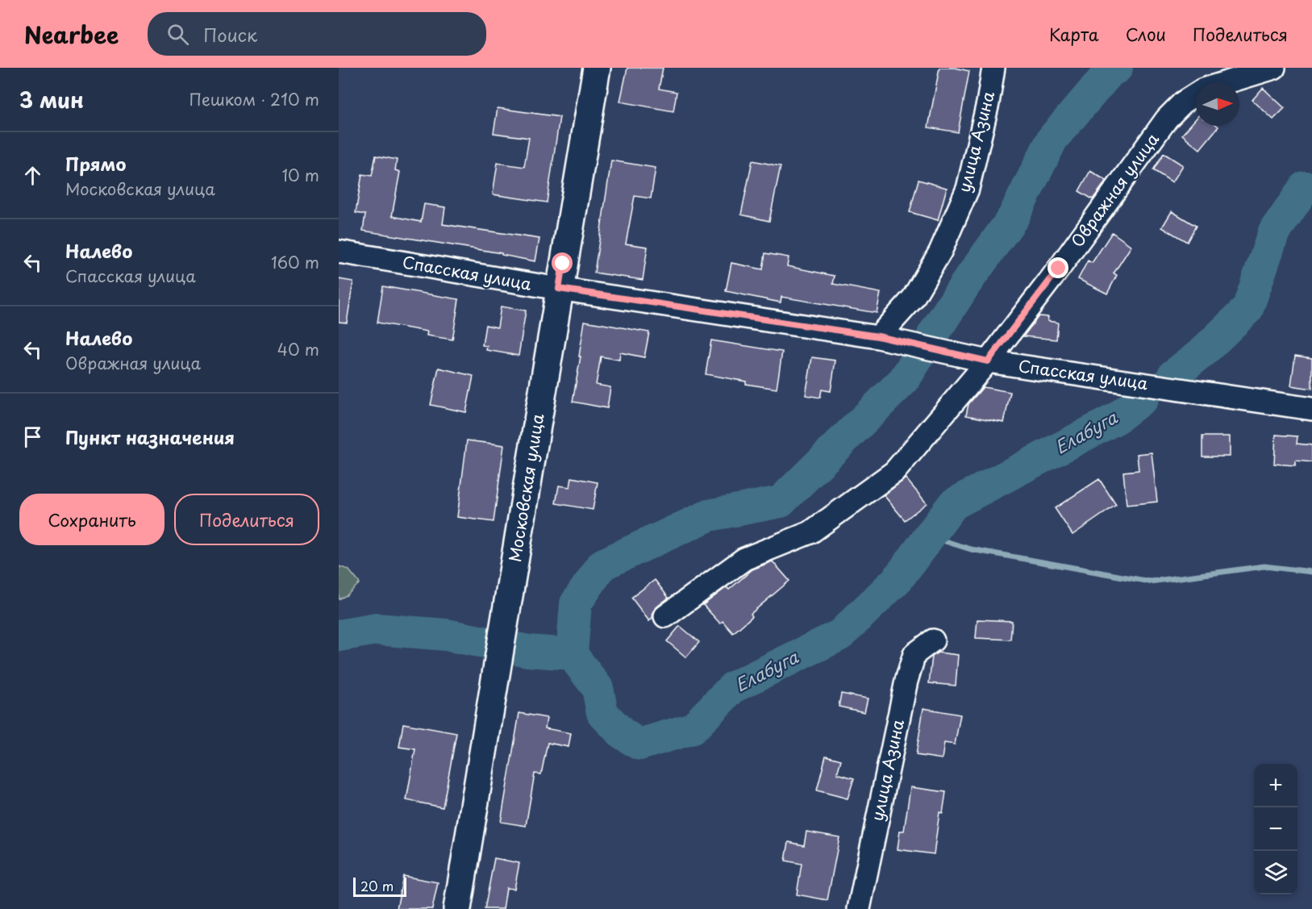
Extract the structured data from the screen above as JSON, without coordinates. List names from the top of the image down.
{
  "streets": {
    "main road": ["Московская улица"],
    "street": ["улица Азина", "Овражная улица", "Спасская улица"]
  },
  "crossings": [
    ["улица Азина", "Спасская улица"],
    ["Овражная улица", "Спасская улица"],
    ["Спасская улица", "Московская улица"]
  ],
  "water": ["Елабуга"],
  "scale_bar": "20 m",
  "north": "right",
  "page": {
    "header": "Nearbee",
    "search": "Поиск",
    "nav": ["Карта", "Слои", "Поделиться"],
    "heading": ["3 мин", "Пешком · 210 m"],
    "list": [
      ["Прямо", "Московская улица", "10 m"],
      ["Налево", "Спасская улица", "160 m"],
      ["Налево", "Овражная улица", "40 m"],
      "Пункт назначения"
    ],
    "buttons": ["Сохранить", "Поделиться"],
    "map_buttons": ["+", "−"],
    "scale": "20 m"
  }
}
